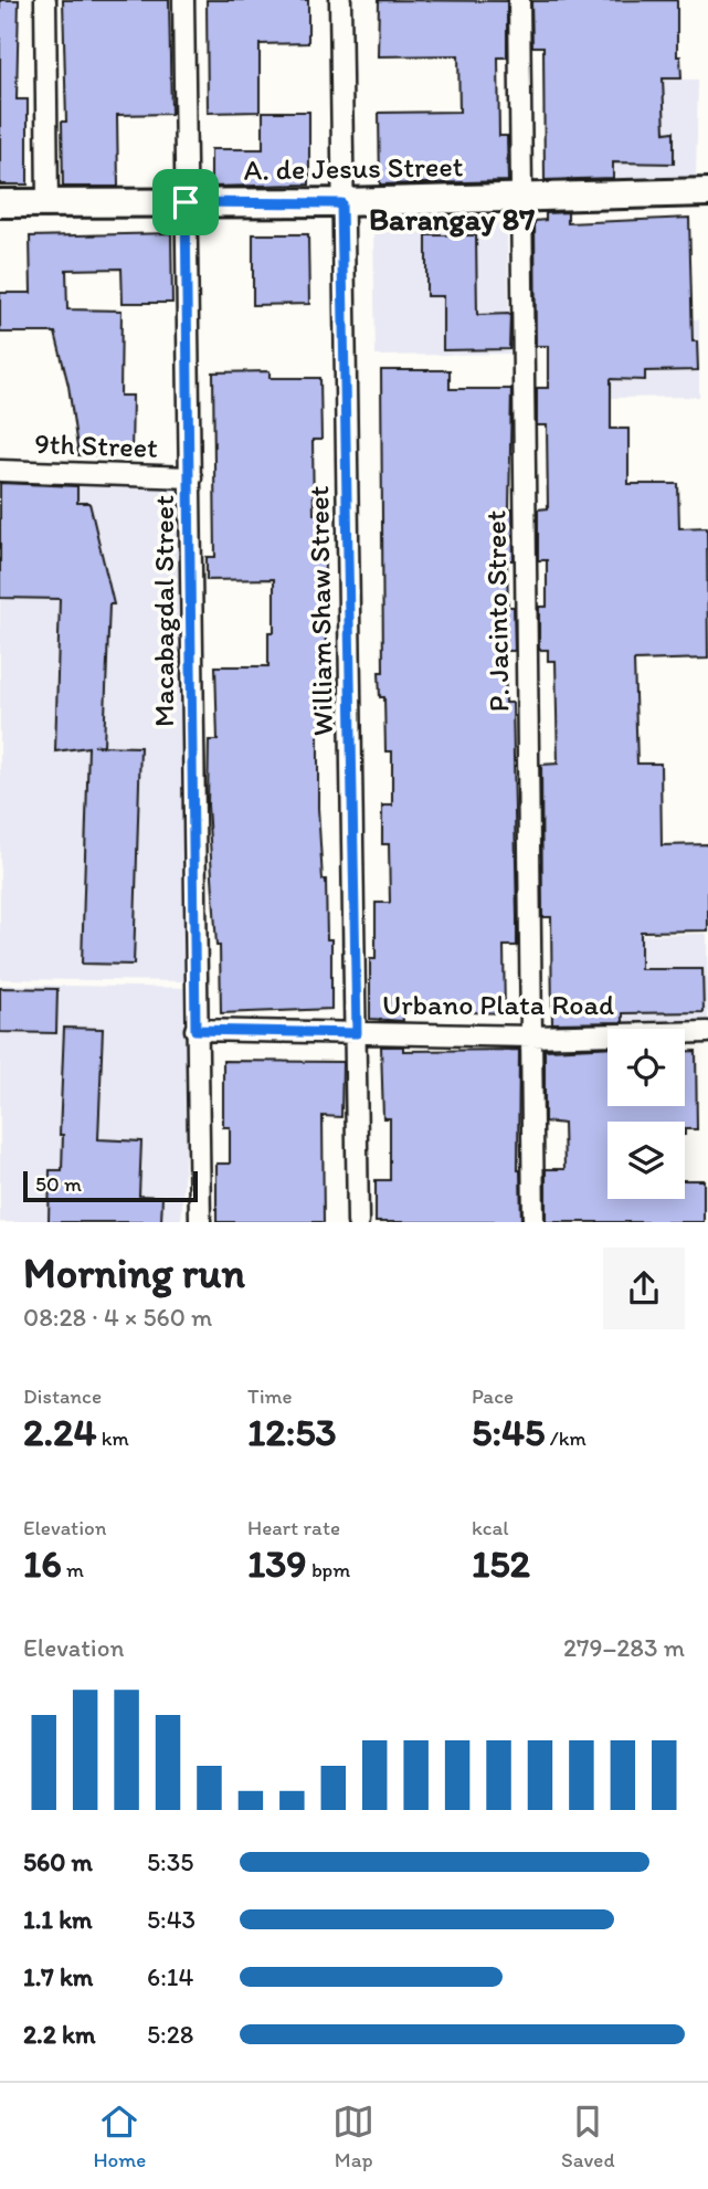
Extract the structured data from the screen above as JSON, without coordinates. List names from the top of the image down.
{
  "streets": {
    "main road": ["A. de Jesus Street"],
    "street": [
      "9th Street",
      "Macabagdal Street",
      "William Shaw Street",
      "P. Jacinto Street",
      "Urbano Plata Road"
    ]
  },
  "crossings": [
    ["A. de Jesus Street", "Macabagdal Street"],
    ["A. de Jesus Street", "William Shaw Street"],
    ["A. de Jesus Street", "P. Jacinto Street"],
    ["9th Street", "Macabagdal Street"],
    ["Macabagdal Street", "Urbano Plata Road"],
    ["William Shaw Street", "Urbano Plata Road"],
    ["P. Jacinto Street", "Urbano Plata Road"]
  ],
  "districts": ["Barangay 87"],
  "scale_bar": "50 m",
  "page": {
    "scale": "50 m",
    "heading": ["Morning run", "08:28 · 4 × 560 m"],
    "stats": [
      ["Distance", "2.24 km"],
      ["Time", "12:53"],
      ["Pace", "5:45 /km"],
      ["Elevation", "16 m"],
      ["Heart rate", "139 bpm"],
      ["kcal", "152"]
    ],
    "chart": ["Elevation", "279–283 m"],
    "list": [
      {
        "name": "560 m",
        "note": "5:35"
      },
      {
        "name": "1.1 km",
        "note": "5:43"
      },
      {
        "name": "1.7 km",
        "note": "6:14"
      },
      {
        "name": "2.2 km",
        "note": "5:28"
      }
    ],
    "tabs": ["Home", "Map", "Saved"]
  }
}
